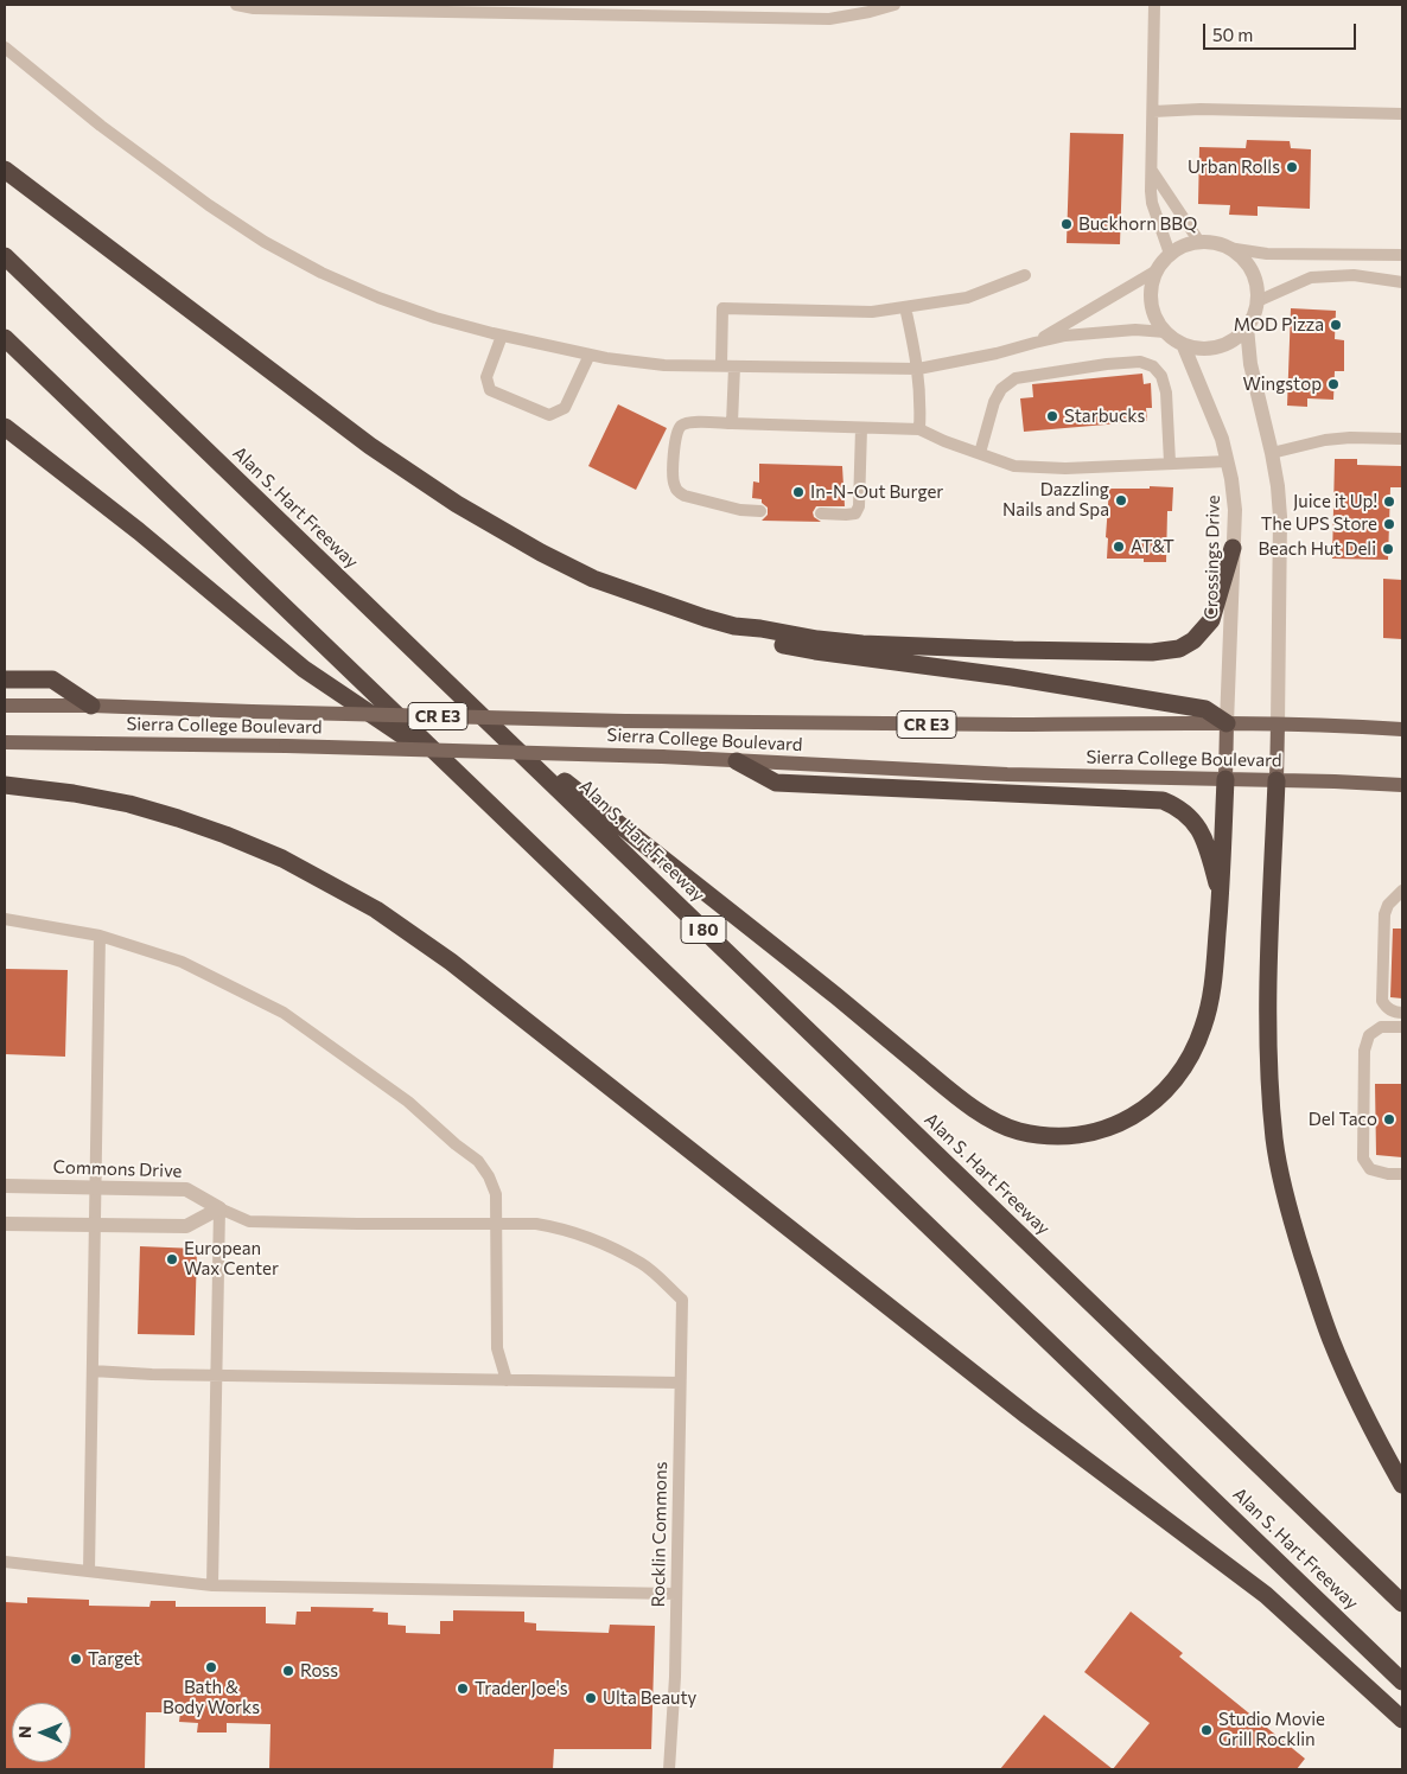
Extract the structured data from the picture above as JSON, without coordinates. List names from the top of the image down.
{
  "streets": {
    "highway": ["Alan S. Hart Freeway", "I 80"],
    "main road": ["Crossings Drive", "CR E3", "Sierra College Boulevard"],
    "street": ["Commons Drive"],
    "lane": ["Rocklin Commons"]
  },
  "crossings": [
    ["Crossings Drive", "Sierra College Boulevard"]
  ],
  "places": [
    "Urban Rolls",
    "Buckhorn BBQ",
    "MOD Pizza",
    "Wingstop",
    "Starbucks",
    "In-N-Out Burger",
    "Dazzling Nails and Spa",
    "Juice it Up!",
    "The UPS Store",
    "AT&T",
    "Beach Hut Deli",
    "Del Taco",
    "European Wax Center",
    "Target",
    "Bath & Body Works",
    "Ross",
    "Trader Joe's",
    "Ulta Beauty",
    "Studio Movie Grill Rocklin"
  ],
  "scale_bar": "50 m",
  "north": "left"
}
